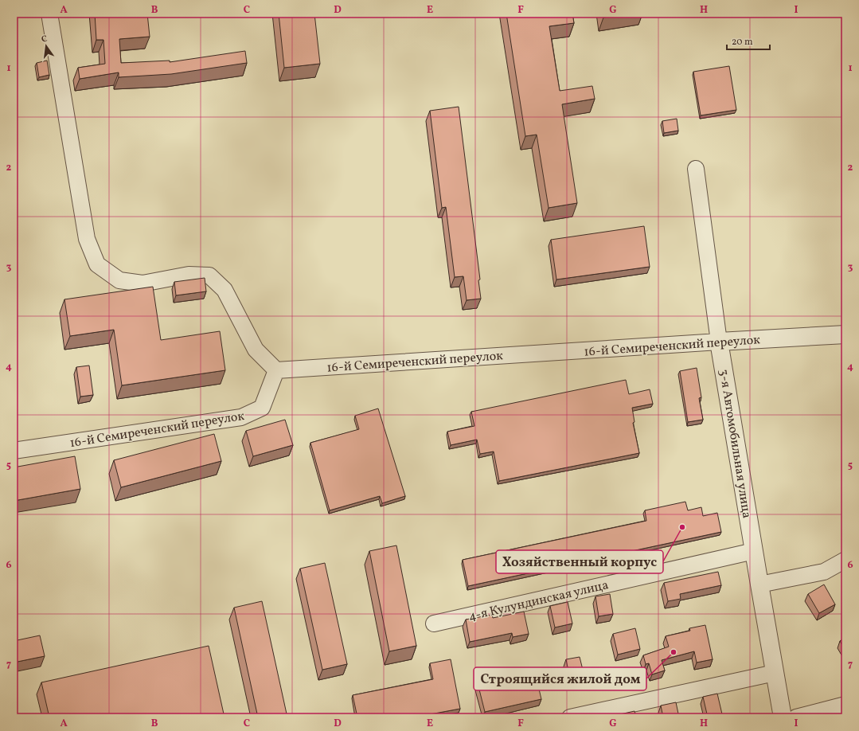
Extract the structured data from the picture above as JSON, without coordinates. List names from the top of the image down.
{
  "streets": {
    "street": ["16-й Семиреченский переулок", "3-я Автомобильная улица", "4-я Кулундинская улица"]
  },
  "crossings": [
    ["16-й Семиреченский переулок", "3-я Автомобильная улица"],
    ["3-я Автомобильная улица", "4-я Кулундинская улица"]
  ],
  "places": ["Хозяйственный корпус", "Строящийся жилой дом"],
  "scale_bar": "20 m",
  "north": "top",
  "grid": {
    "columns": [
      "A",
      "B",
      "C",
      "D",
      "E",
      "F",
      "G",
      "H",
      "I"
    ],
    "rows": [
      "1",
      "2",
      "3",
      "4",
      "5",
      "6",
      "7"
    ]
  }
}
